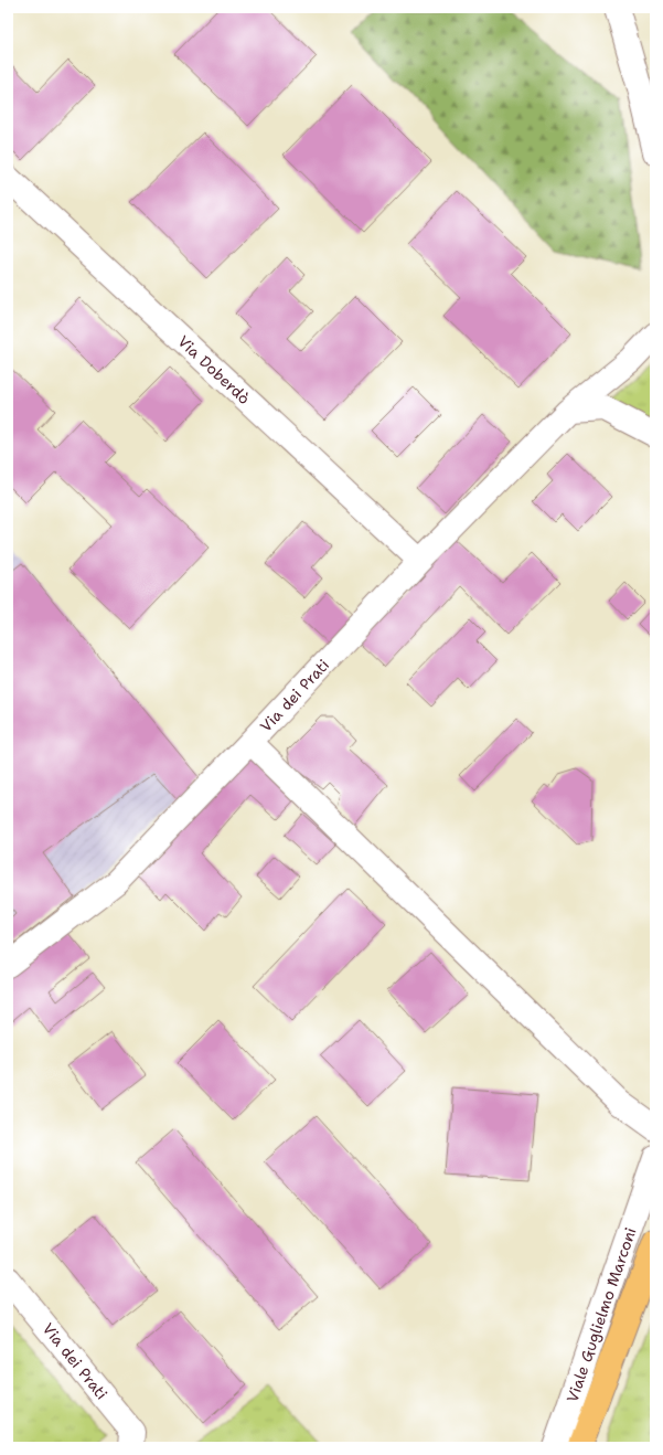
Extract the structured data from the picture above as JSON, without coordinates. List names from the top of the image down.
{
  "streets": {
    "street": ["Via Doberdò", "Via dei Prati", "Viale Guglielmo Marconi"]
  },
  "crossings": [
    ["Via Doberdò", "Via dei Prati"]
  ]
}
